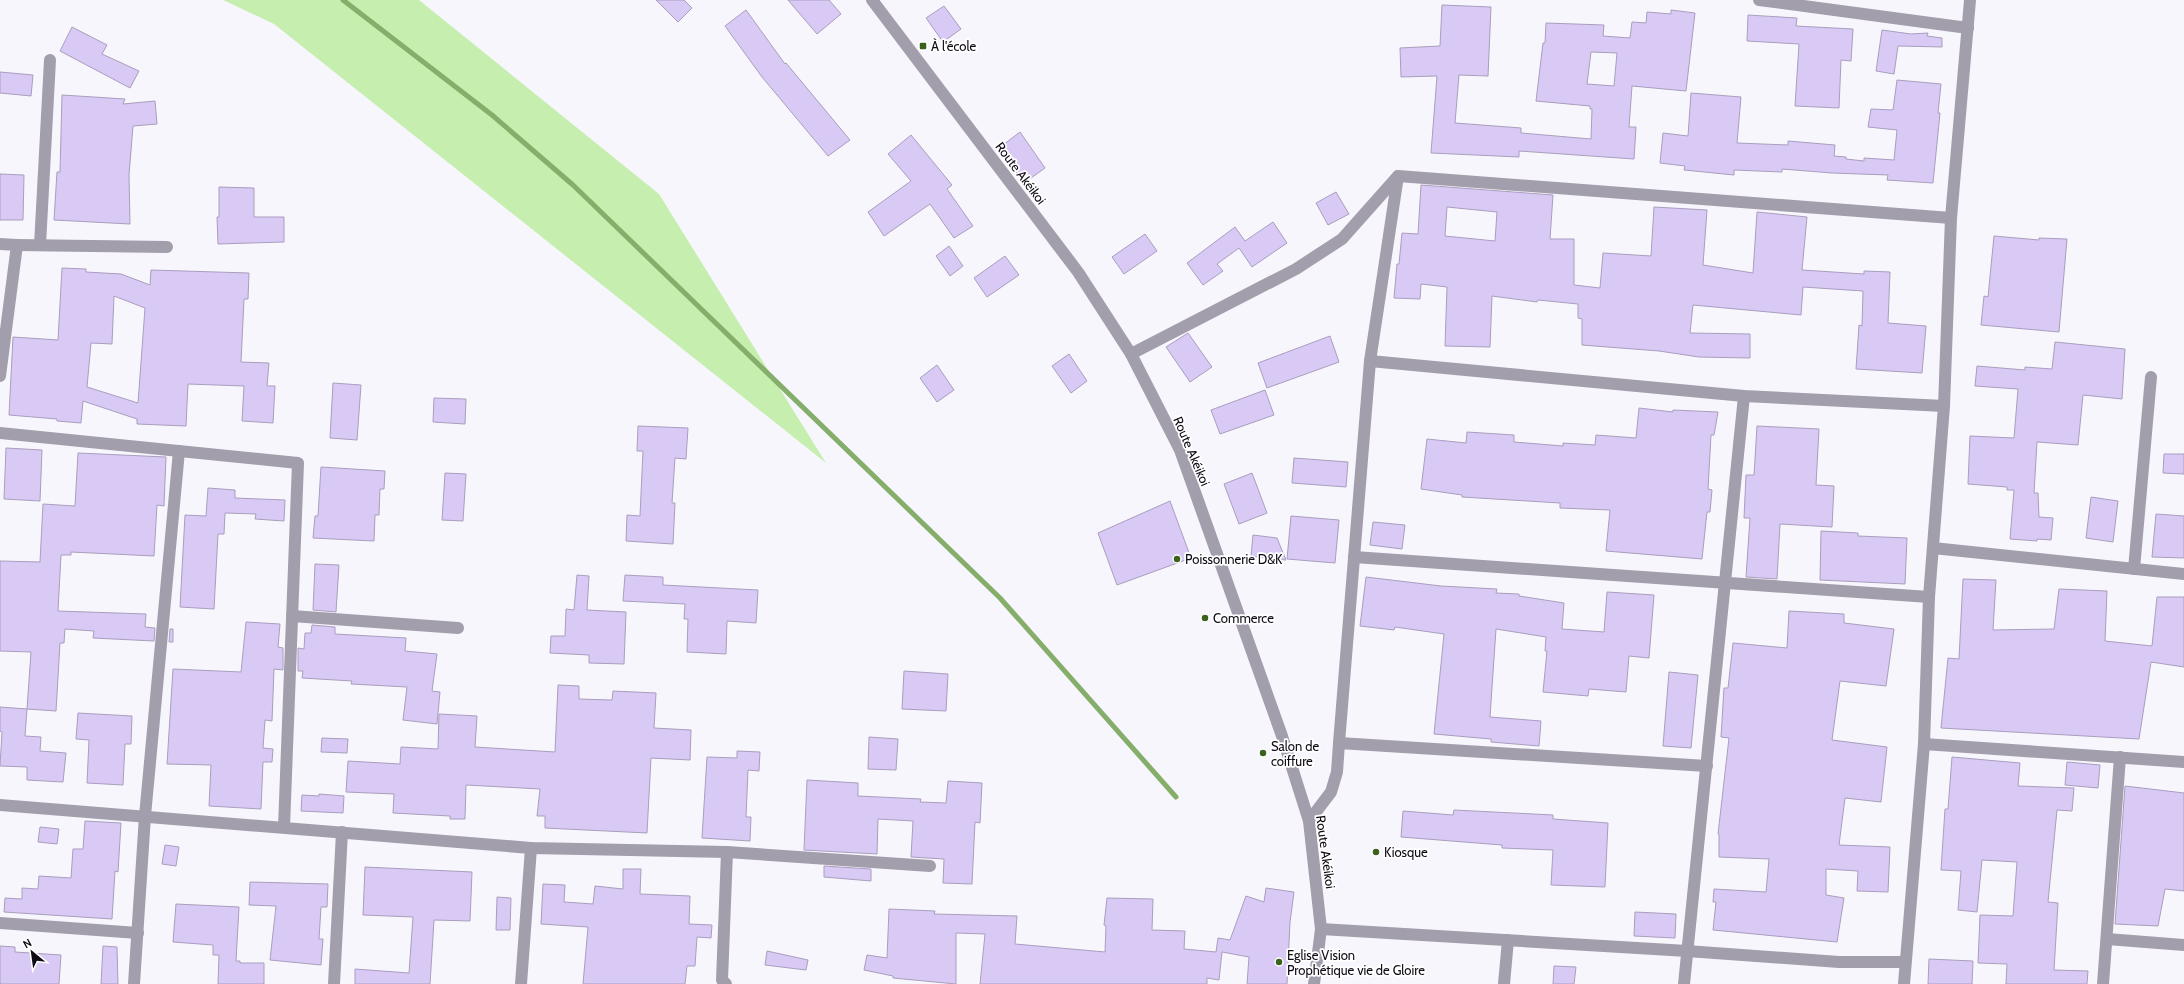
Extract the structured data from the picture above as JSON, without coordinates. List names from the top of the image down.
{
  "streets": {
    "street": ["Route Akéikoi"]
  },
  "places": {
    "transit": ["À l'école"],
    "other": [
      "Poissonnerie D&K",
      "Commerce",
      "Salon de coiffure",
      "Kiosque",
      "Eglise Vision Prophétique vie de Gloire"
    ]
  },
  "north": "top left"
}
